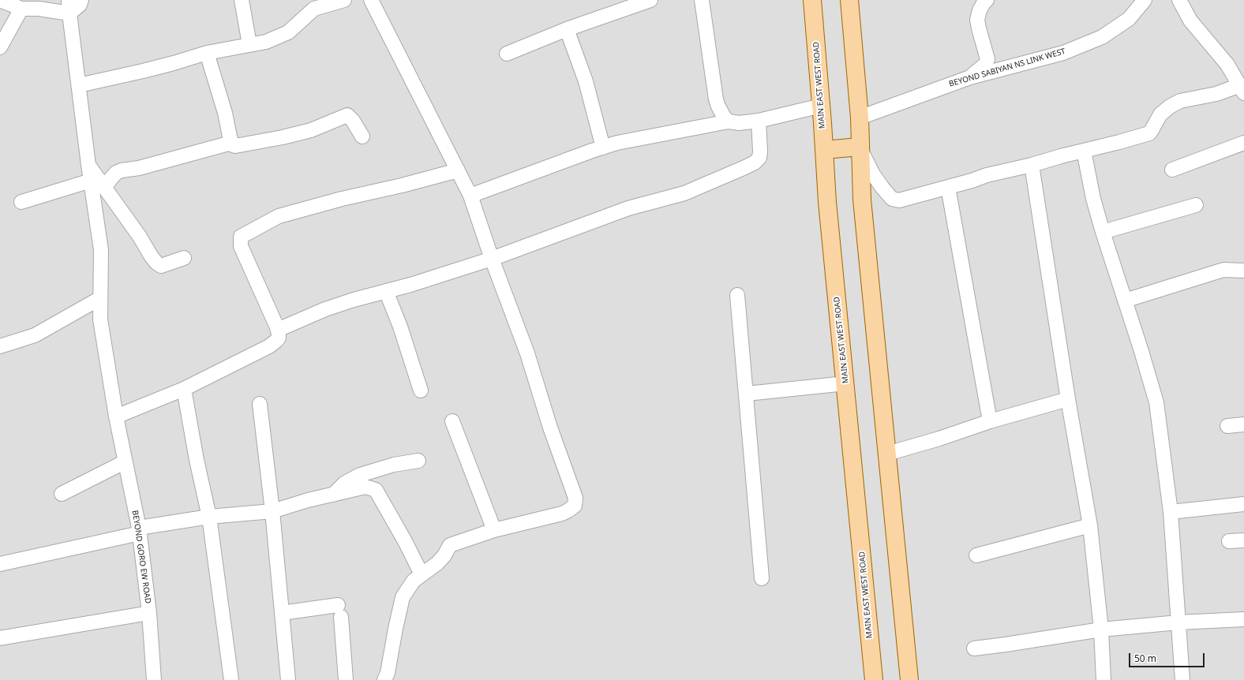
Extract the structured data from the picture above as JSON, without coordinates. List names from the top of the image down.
{
  "streets": {
    "main road": ["MAIN EAST WEST ROAD"],
    "street": ["BEYOND SABIYAN NS LINK WEST", "BEYOND GORO EW ROAD"]
  },
  "scale_bar": "50 m"
}
